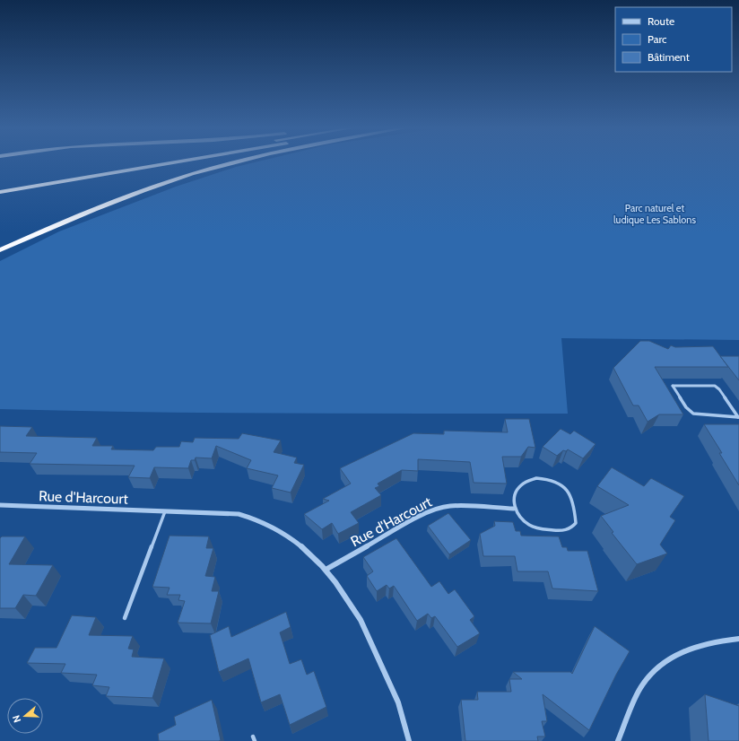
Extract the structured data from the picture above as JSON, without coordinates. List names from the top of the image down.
{
  "streets": {
    "street": ["Rue d'Harcourt"]
  },
  "parks": ["Parc naturel et ludique Les Sablons"],
  "legend": ["Route", "Parc", "Bâtiment"],
  "north": "left"
}
